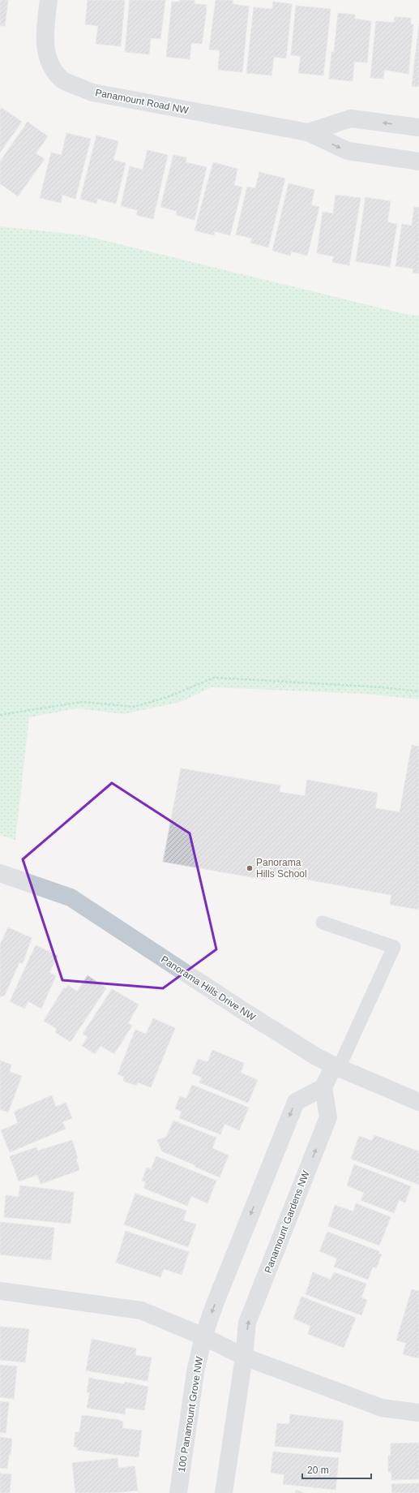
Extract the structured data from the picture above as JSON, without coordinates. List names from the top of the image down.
{
  "streets": {
    "street": [
      "Panamount Road NW",
      "Panorama Hills Drive NW",
      "Panamount Gardens NW",
      "100 Panamount Grove NW"
    ]
  },
  "places": ["Panorama Hills School"],
  "scale_bar": "20 m"
}
